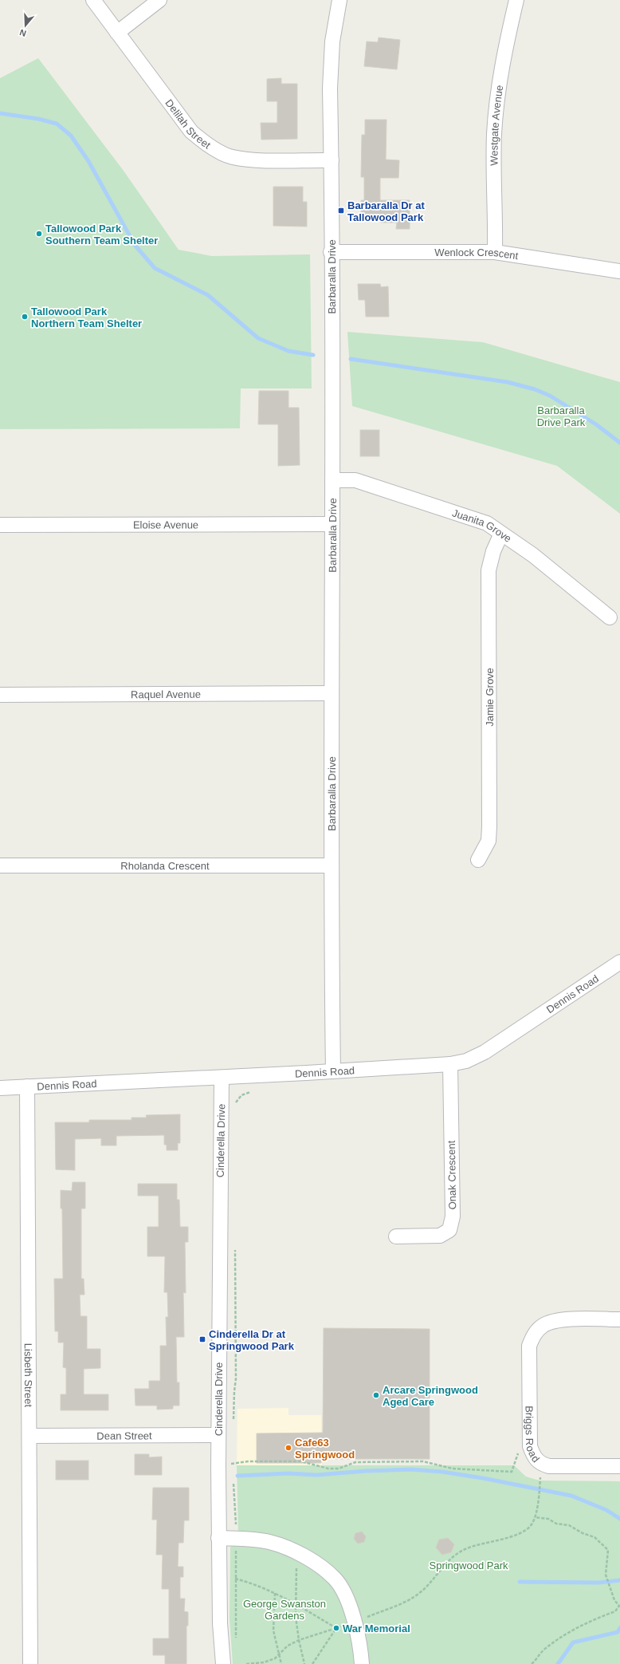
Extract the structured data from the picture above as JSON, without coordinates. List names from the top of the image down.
{
  "streets": {
    "street": [
      "Delilah Street",
      "Westgate Avenue",
      "Wenlock Crescent",
      "Barbaralla Drive",
      "Eloise Avenue",
      "Juanita Grove",
      "Raquel Avenue",
      "Jamie Grove",
      "Rholanda Crescent",
      "Dennis Road",
      "Cinderella Drive",
      "Onak Crescent",
      "Lisbeth Street",
      "Briggs Road",
      "Dean Street"
    ]
  },
  "crossings": [
    ["Delilah Street", "Barbaralla Drive"],
    ["Westgate Avenue", "Wenlock Crescent"],
    ["Wenlock Crescent", "Barbaralla Drive"],
    ["Barbaralla Drive", "Eloise Avenue"],
    ["Barbaralla Drive", "Juanita Grove"],
    ["Barbaralla Drive", "Raquel Avenue"],
    ["Barbaralla Drive", "Rholanda Crescent"],
    ["Barbaralla Drive", "Dennis Road"],
    ["Juanita Grove", "Jamie Grove"],
    ["Dennis Road", "Cinderella Drive"],
    ["Dennis Road", "Onak Crescent"],
    ["Dennis Road", "Lisbeth Street"],
    ["Cinderella Drive", "Dean Street"],
    ["Lisbeth Street", "Dean Street"]
  ],
  "parks": ["Barbaralla Drive Park", "Springwood Park", "George Swanston Gardens"],
  "places": {
    "transit": ["Barbaralla Dr at Tallowood Park", "Cinderella Dr at Springwood Park"],
    "other": [
      "Tallowood Park Southern Team Shelter",
      "Tallowood Park Northern Team Shelter",
      "Arcare Springwood Aged Care",
      "Cafe63 Springwood",
      "War Memorial"
    ]
  },
  "north": "bottom"
}
